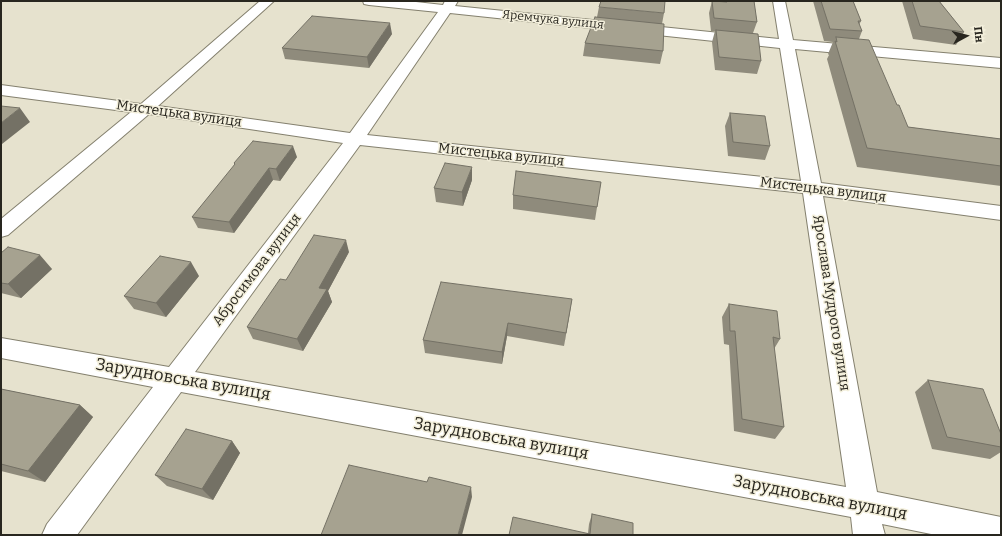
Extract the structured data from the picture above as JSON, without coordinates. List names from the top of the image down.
{
  "streets": {
    "street": [
      "Яремчука вулиця",
      "Мистецька вулиця",
      "Абросимова вулиця",
      "Ярослава Мудрого вулиця",
      "Зарудновська вулиця"
    ]
  },
  "crossings": [
    ["Яремчука вулиця", "Абросимова вулиця"],
    ["Яремчука вулиця", "Ярослава Мудрого вулиця"],
    ["Мистецька вулиця", "Абросимова вулиця"],
    ["Мистецька вулиця", "Ярослава Мудрого вулиця"],
    ["Абросимова вулиця", "Зарудновська вулиця"],
    ["Ярослава Мудрого вулиця", "Зарудновська вулиця"]
  ],
  "north": "right"
}
